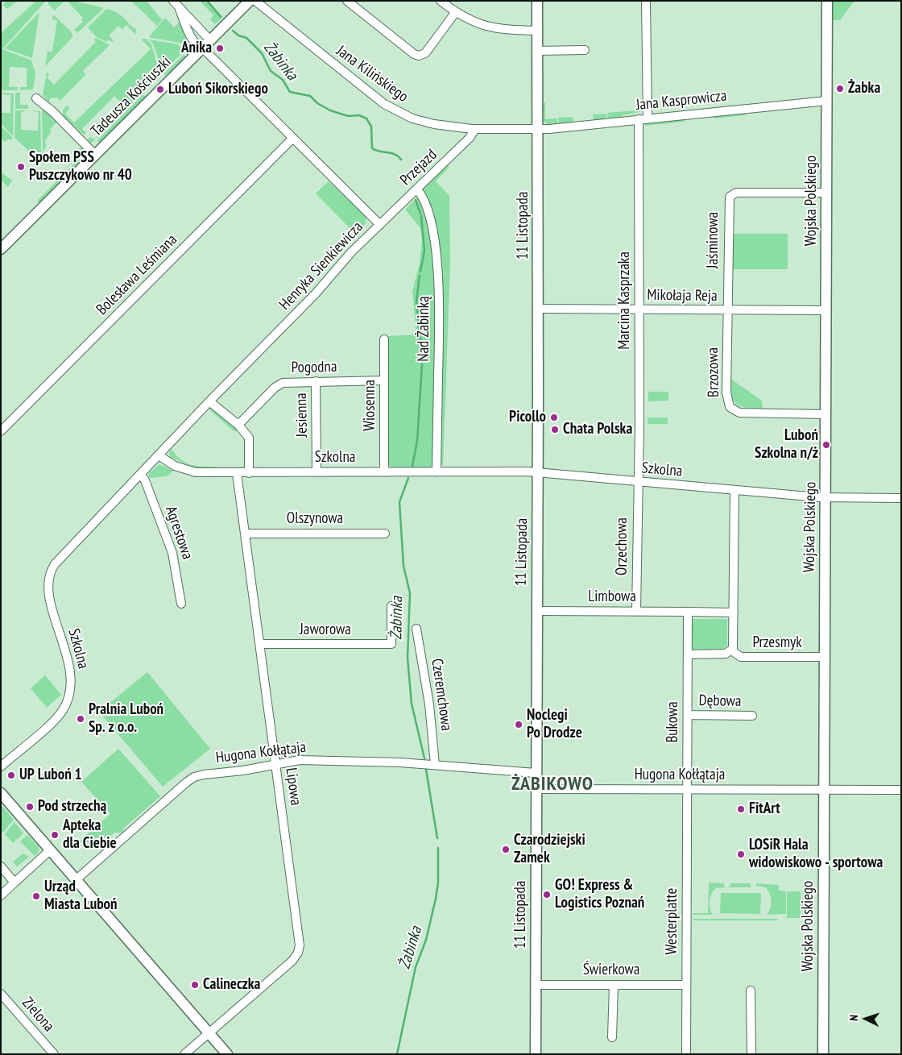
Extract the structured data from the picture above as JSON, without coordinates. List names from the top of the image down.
{
  "streets": {
    "street": [
      "Jana Kilińskiego",
      "Tadeusza Kościuszki",
      "Jana Kasprowicza",
      "Przejazd",
      "Wojska Polskiego",
      "11 Listopada",
      "Jaśminowa",
      "Henryka Sienkiewicza",
      "Bolesława Leśmiana",
      "Mikołaja Reja",
      "Marcina Kasprzaka",
      "Nad Żabinką",
      "Pogodna",
      "Brzozowa",
      "Wiosenna",
      "Jesienna",
      "Szkolna",
      "Olszynowa",
      "Agrestowa",
      "Orzechowa",
      "Limbowa",
      "Jaworowa",
      "Przesmyk",
      "Czeremchowa",
      "Dębowa",
      "Bukowa",
      "Hugona Kołłątaja",
      "Lipowa",
      "Westerplatte",
      "Świerkowa",
      "Zielona"
    ]
  },
  "crossings": [
    ["Jana Kilińskiego", "Jana Kasprowicza"],
    ["Jana Kilińskiego", "Przejazd"],
    ["Jana Kilińskiego", "11 Listopada"],
    ["Tadeusza Kościuszki", "Henryka Sienkiewicza"],
    ["Jana Kasprowicza", "Wojska Polskiego"],
    ["Jana Kasprowicza", "11 Listopada"],
    ["Jana Kasprowicza", "Marcina Kasprzaka"],
    ["Przejazd", "Henryka Sienkiewicza"],
    ["Przejazd", "Nad Żabinką"],
    ["Wojska Polskiego", "Jaśminowa"],
    ["Wojska Polskiego", "Mikołaja Reja"],
    ["Wojska Polskiego", "Brzozowa"],
    ["Wojska Polskiego", "Szkolna"],
    ["Wojska Polskiego", "Przesmyk"],
    ["Wojska Polskiego", "Hugona Kołłątaja"],
    ["11 Listopada", "Mikołaja Reja"],
    ["11 Listopada", "Szkolna"],
    ["11 Listopada", "Limbowa"],
    ["11 Listopada", "Hugona Kołłątaja"],
    ["11 Listopada", "Świerkowa"],
    ["Jaśminowa", "Mikołaja Reja"],
    ["Jaśminowa", "Brzozowa"],
    ["Henryka Sienkiewicza", "Bolesława Leśmiana"],
    ["Henryka Sienkiewicza", "Szkolna"],
    ["Mikołaja Reja", "Marcina Kasprzaka"],
    ["Mikołaja Reja", "Brzozowa"],
    ["Marcina Kasprzaka", "Szkolna"],
    ["Marcina Kasprzaka", "Orzechowa"],
    ["Nad Żabinką", "Szkolna"],
    ["Pogodna", "Wiosenna"],
    ["Pogodna", "Jesienna"],
    ["Wiosenna", "Szkolna"],
    ["Jesienna", "Szkolna"],
    ["Szkolna", "Agrestowa"],
    ["Szkolna", "Orzechowa"],
    ["Szkolna", "Lipowa"],
    ["Olszynowa", "Lipowa"],
    ["Orzechowa", "Limbowa"],
    ["Limbowa", "Bukowa"],
    ["Jaworowa", "Lipowa"],
    ["Czeremchowa", "Hugona Kołłątaja"],
    ["Dębowa", "Bukowa"],
    ["Bukowa", "Hugona Kołłątaja"],
    ["Bukowa", "Westerplatte"],
    ["Hugona Kołłątaja", "Lipowa"],
    ["Hugona Kołłątaja", "Westerplatte"],
    ["Westerplatte", "Świerkowa"]
  ],
  "districts": ["ŻABIKOWO"],
  "water": ["Żabinka"],
  "places": [
    "Anika",
    "Żabka",
    "Luboń Sikorskiego",
    "Społem PSS Puszczykowo nr 40",
    "Picollo",
    "Chata Polska",
    "Luboń Szkolna n/ż",
    "Pralnia Luboń Sp. z o.o.",
    "Noclegi Po Drodze",
    "UP Luboń 1",
    "Pod strzechą",
    "FitArt",
    "Apteka dla Ciebie",
    "Czarodziejski Zamek",
    "LOSiR Hala widowiskowo - sportowa",
    "GO! Express & Logistics Poznań",
    "Urząd Miasta Luboń",
    "Calineczka"
  ],
  "north": "left"
}
